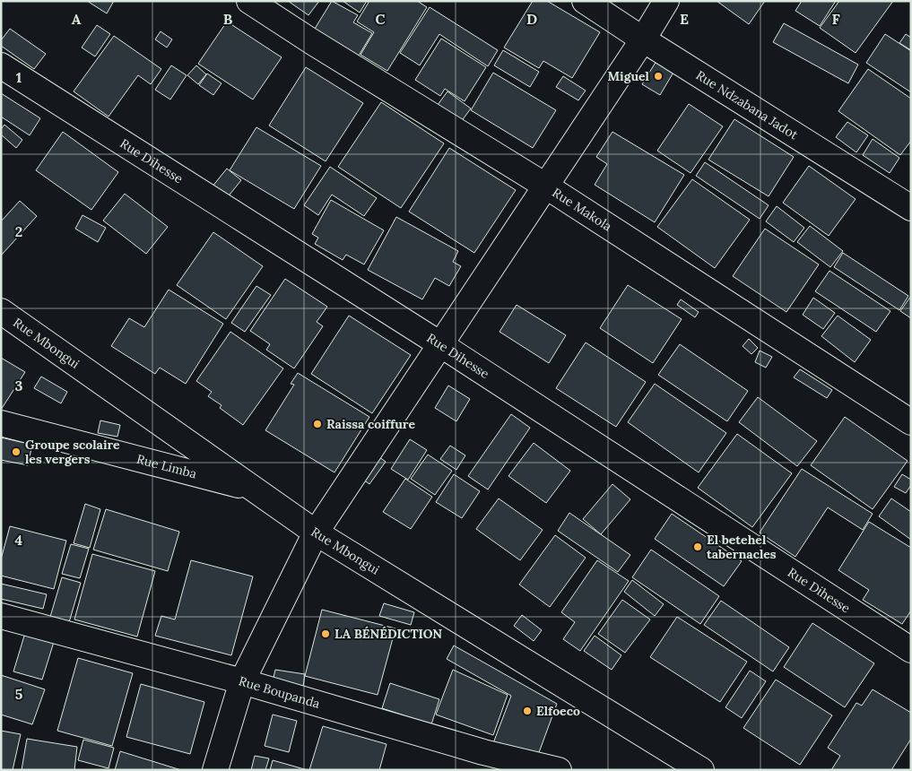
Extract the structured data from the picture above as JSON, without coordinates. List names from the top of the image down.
{
  "streets": {
    "street": [
      "Rue Ndzabana Jadot",
      "Rue Dihesse",
      "Rue Makola",
      "Rue Mbongui",
      "Rue Limba",
      "Rue Boupanda"
    ]
  },
  "crossings": [
    ["Rue Mbongui", "Rue Limba"]
  ],
  "places": [
    "Miguel",
    "Raissa coiffure",
    "Groupe scolaire les vergers",
    "El betehel tabernacles",
    "LA BÉNÉDICTION",
    "Elfoeco"
  ],
  "grid": {
    "columns": [
      "A",
      "B",
      "C",
      "D",
      "E",
      "F"
    ],
    "rows": [
      "1",
      "2",
      "3",
      "4",
      "5"
    ]
  }
}
